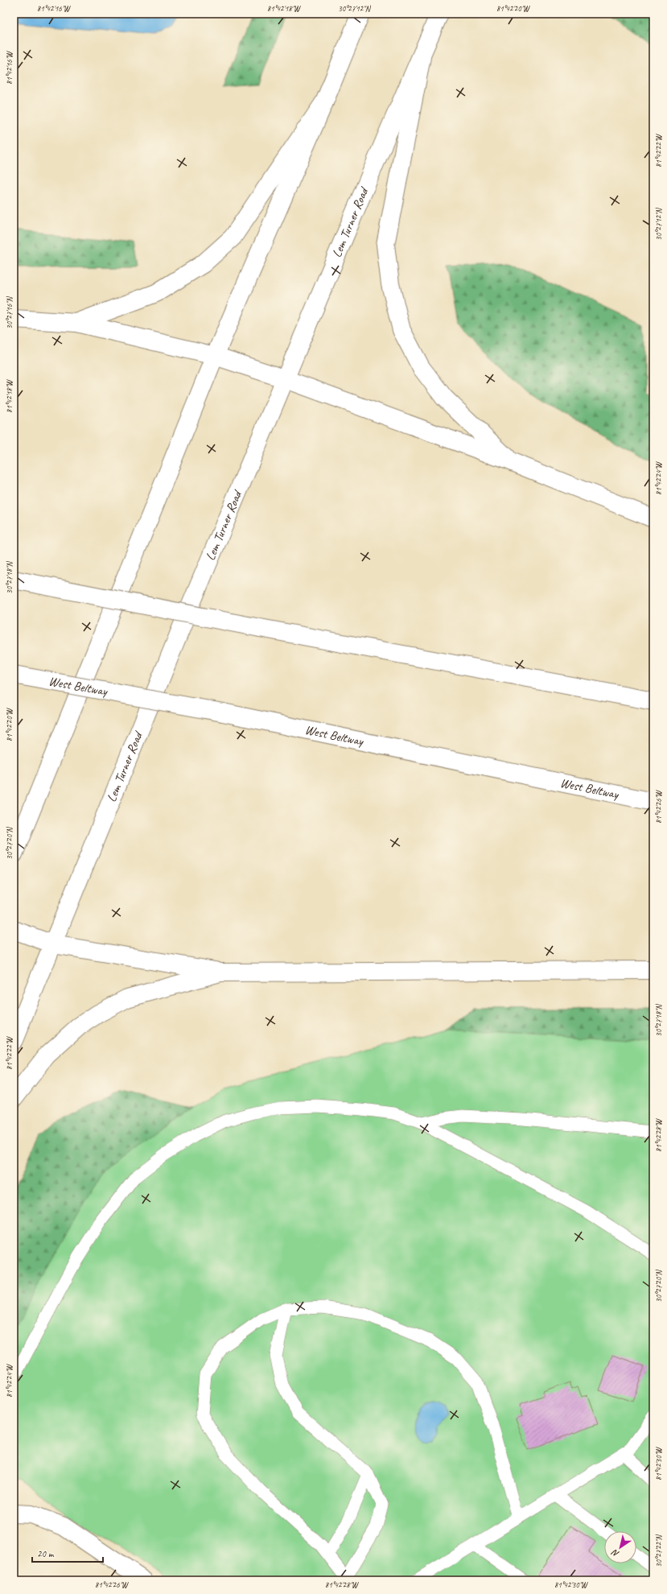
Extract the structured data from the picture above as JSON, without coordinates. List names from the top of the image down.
{
  "streets": {
    "main road": ["Lem Turner Road", "West Beltway"]
  },
  "scale_bar": "20 m",
  "north": "bottom left",
  "coordinates": [
    "81°42'16\"W",
    "81°42'18\"W",
    "30°27'12\"N",
    "81°42'20\"W",
    "81°42'22\"W",
    "30°27'16\"N",
    "81°42'24\"W",
    "30°27'18\"N",
    "81°42'26\"W",
    "30°27'20\"N",
    "81°42'28\"W",
    "81°42'30\"W",
    "30°27'22\"N"
  ]
}
